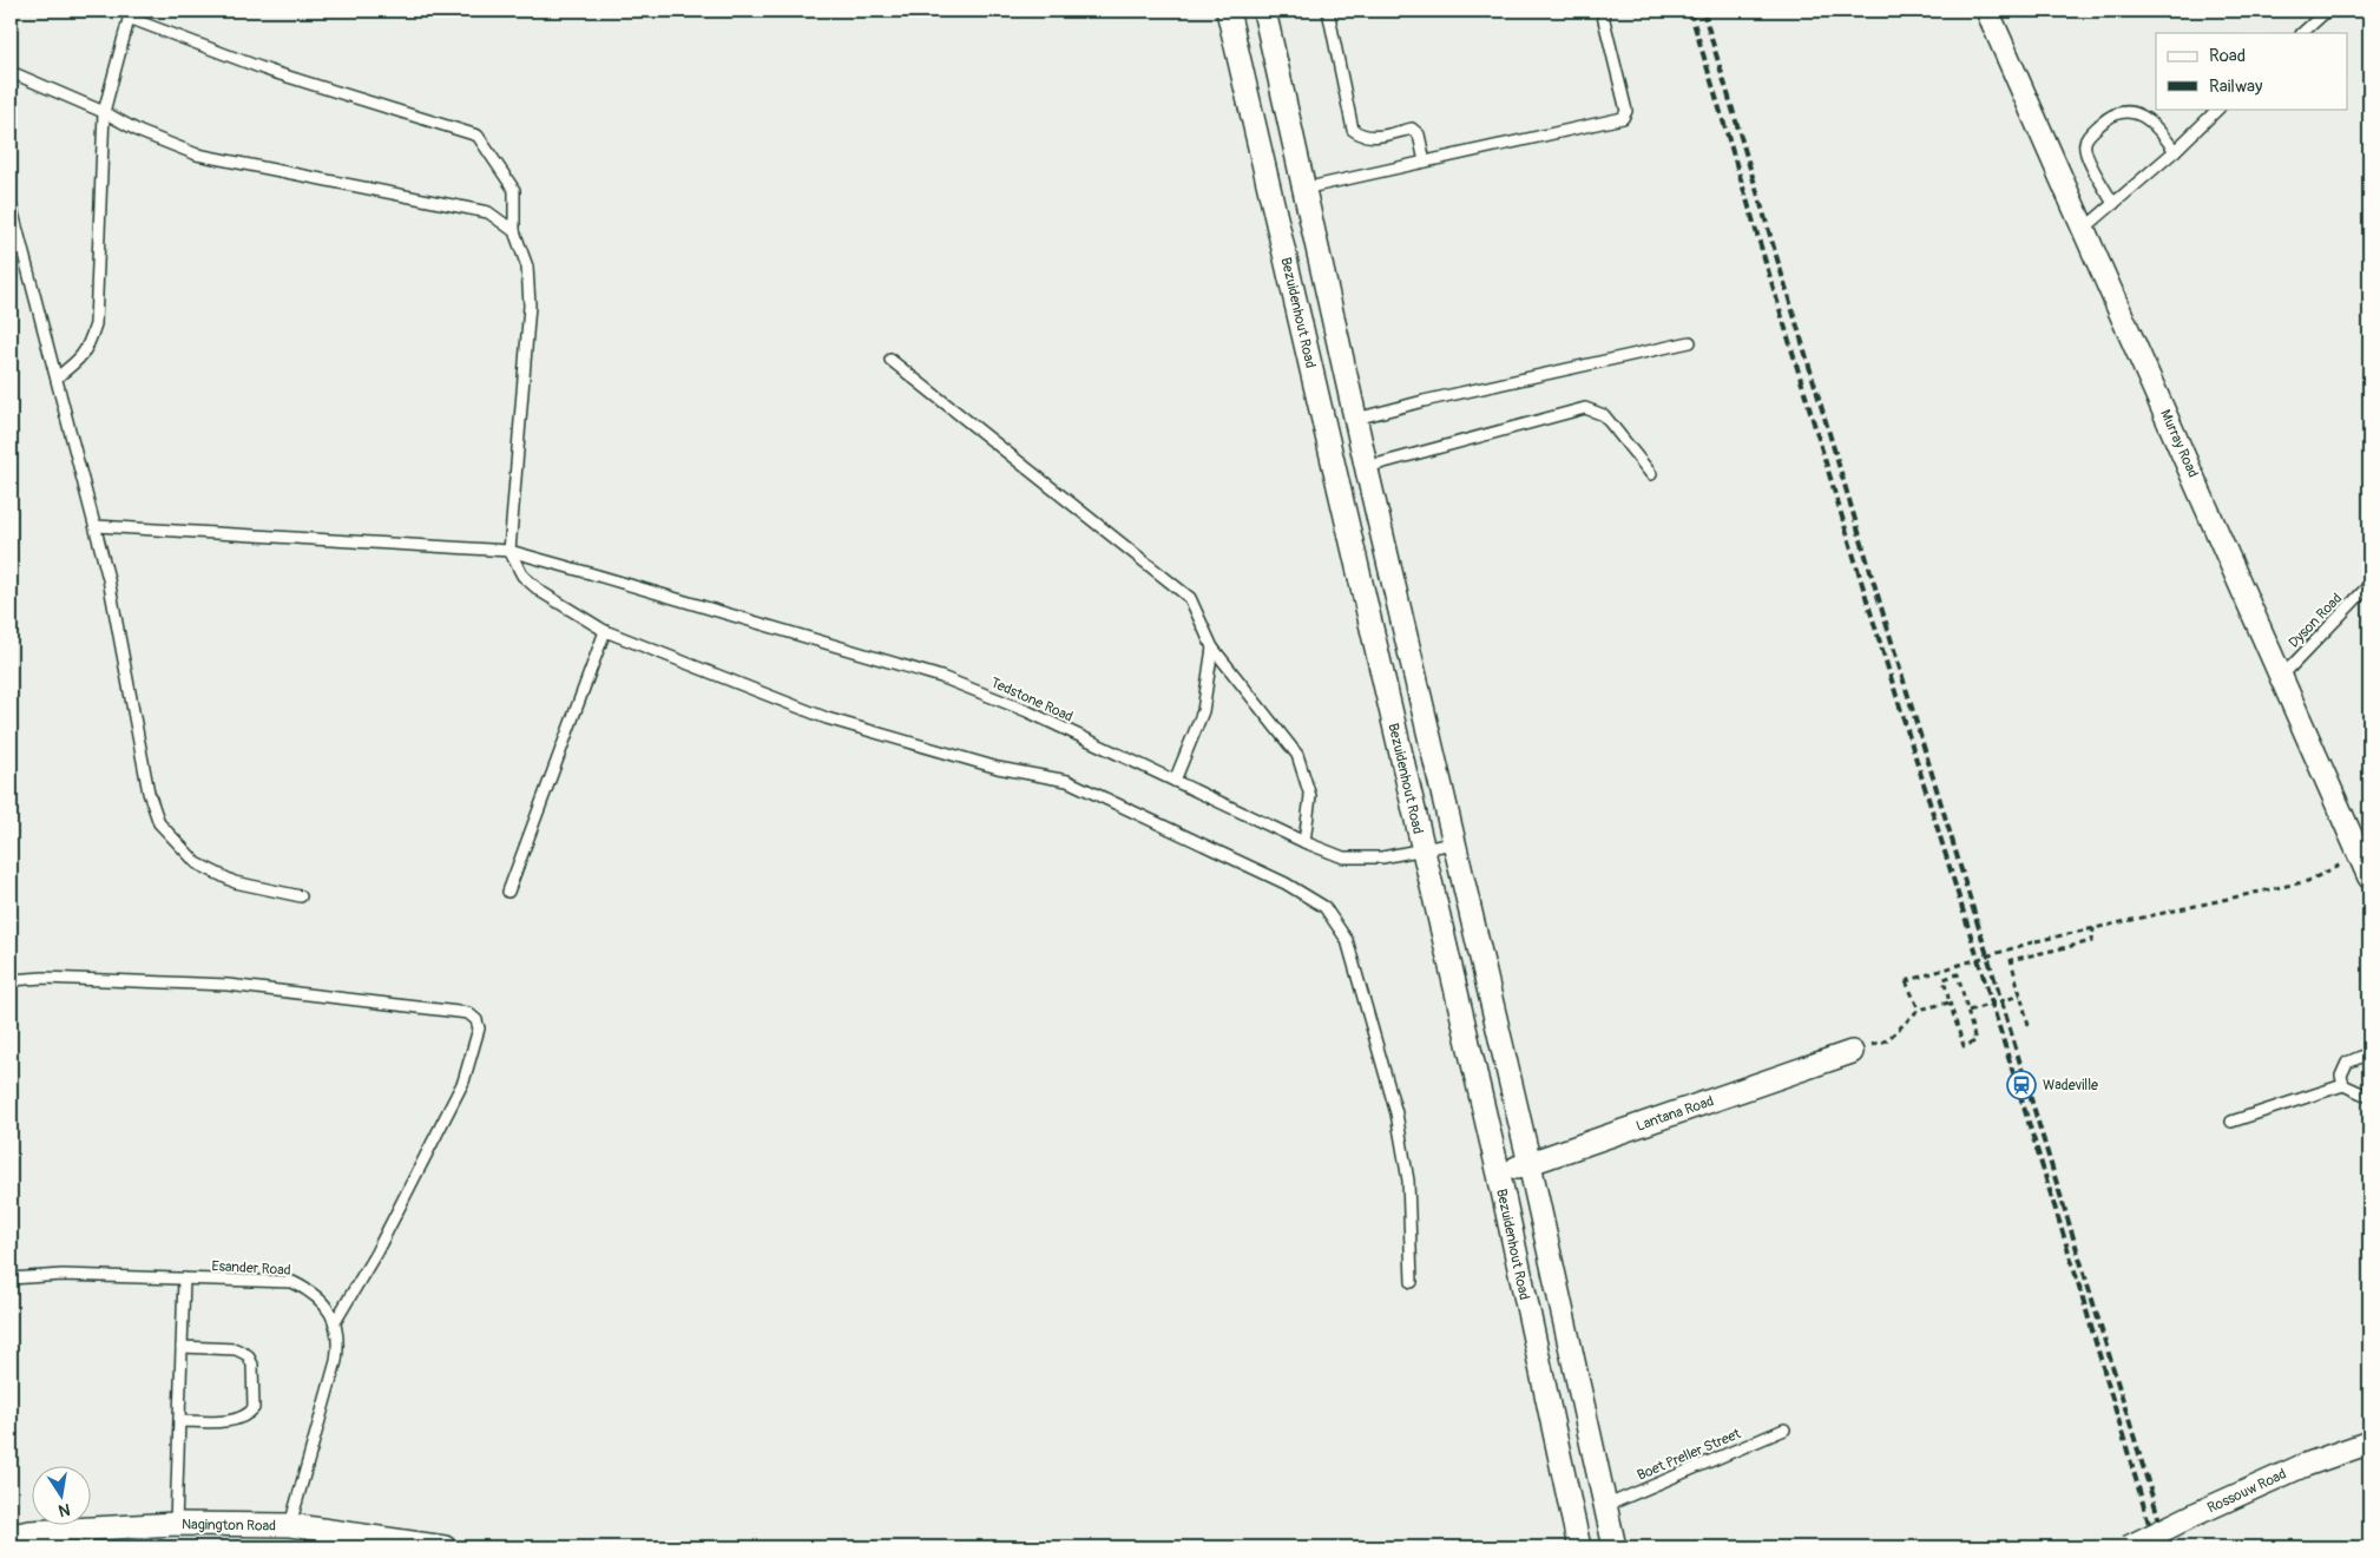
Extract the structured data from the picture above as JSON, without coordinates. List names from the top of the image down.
{
  "streets": {
    "street": [
      "Bezuidenhout Road",
      "Murray Road",
      "Lantana Road",
      "Rossouw Road",
      "Nagington Road"
    ],
    "lane": [
      "Dyson Road",
      "Tedstone Road",
      "Esander Road",
      "Boet Preller Street"
    ]
  },
  "crossings": [
    ["Bezuidenhout Road", "Tedstone Road"],
    ["Bezuidenhout Road", "Lantana Road"],
    ["Murray Road", "Dyson Road"],
    ["Esander Road", "Nagington Road"]
  ],
  "places": {
    "station": ["Wadeville"]
  },
  "legend": ["Road", "Railway"],
  "north": "bottom"
}
